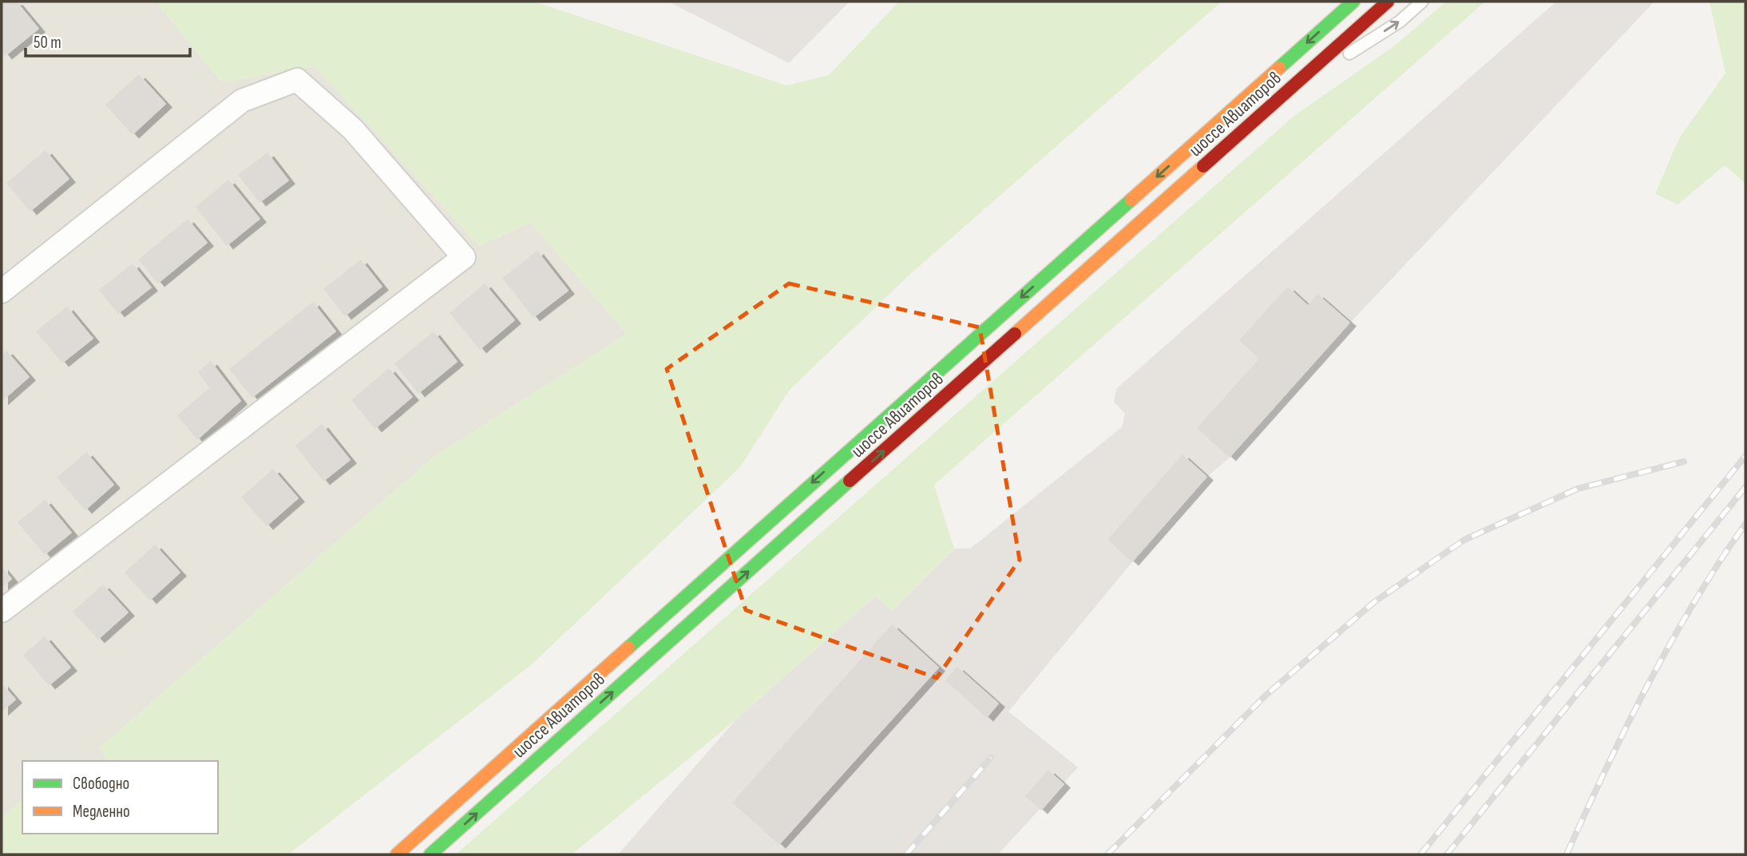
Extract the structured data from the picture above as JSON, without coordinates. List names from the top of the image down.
{
  "streets": {
    "main road": ["шоссе Авиаторов"]
  },
  "legend": ["Свободно", "Медленно"],
  "scale_bar": "50 m"
}
